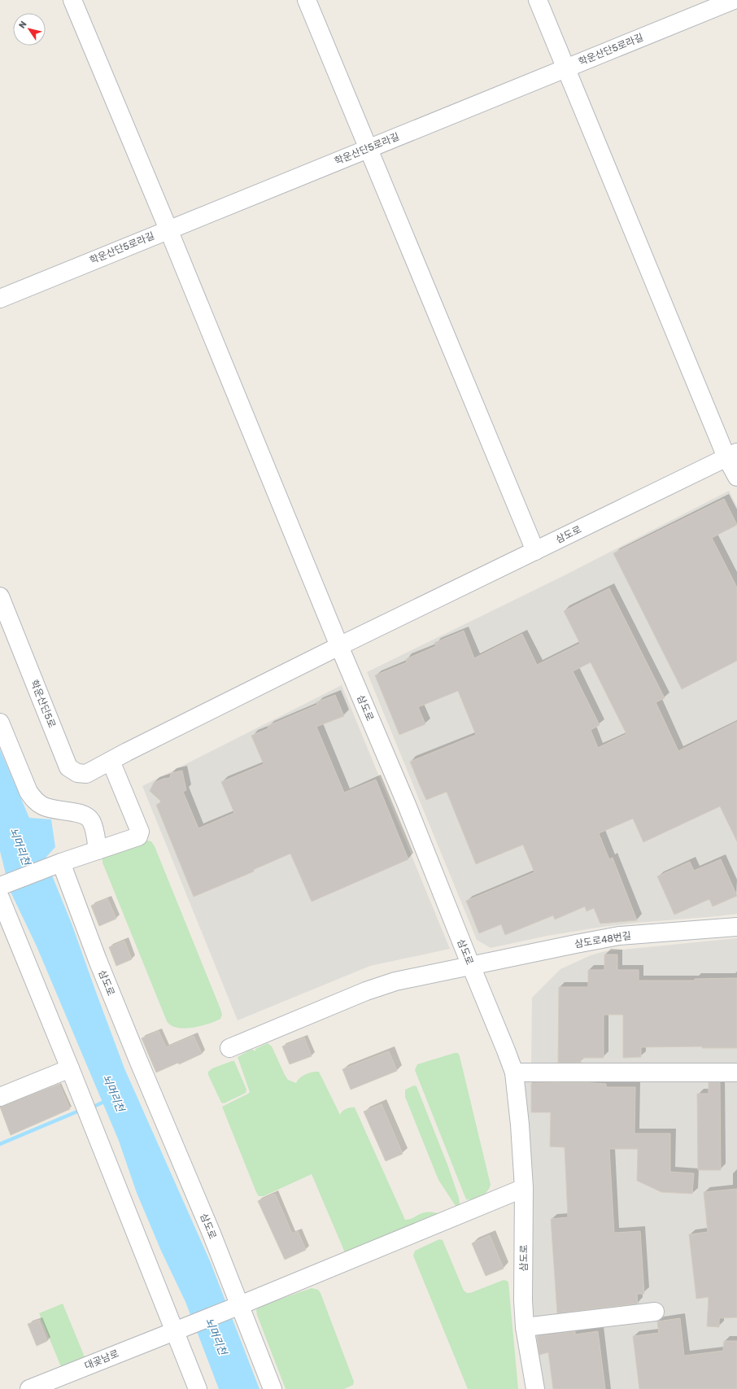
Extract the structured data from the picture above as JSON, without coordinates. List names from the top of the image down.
{
  "streets": {
    "street": [
      "학운산단5로라길",
      "삼도로",
      "학운산단5로",
      "삼도로48번길",
      "대곶남로"
    ]
  },
  "crossings": [
    ["삼도로", "학운산단5로"],
    ["삼도로", "삼도로48번길"],
    ["삼도로", "대곶남로"]
  ],
  "water": ["뇌머리천"],
  "north": "top left"
}
